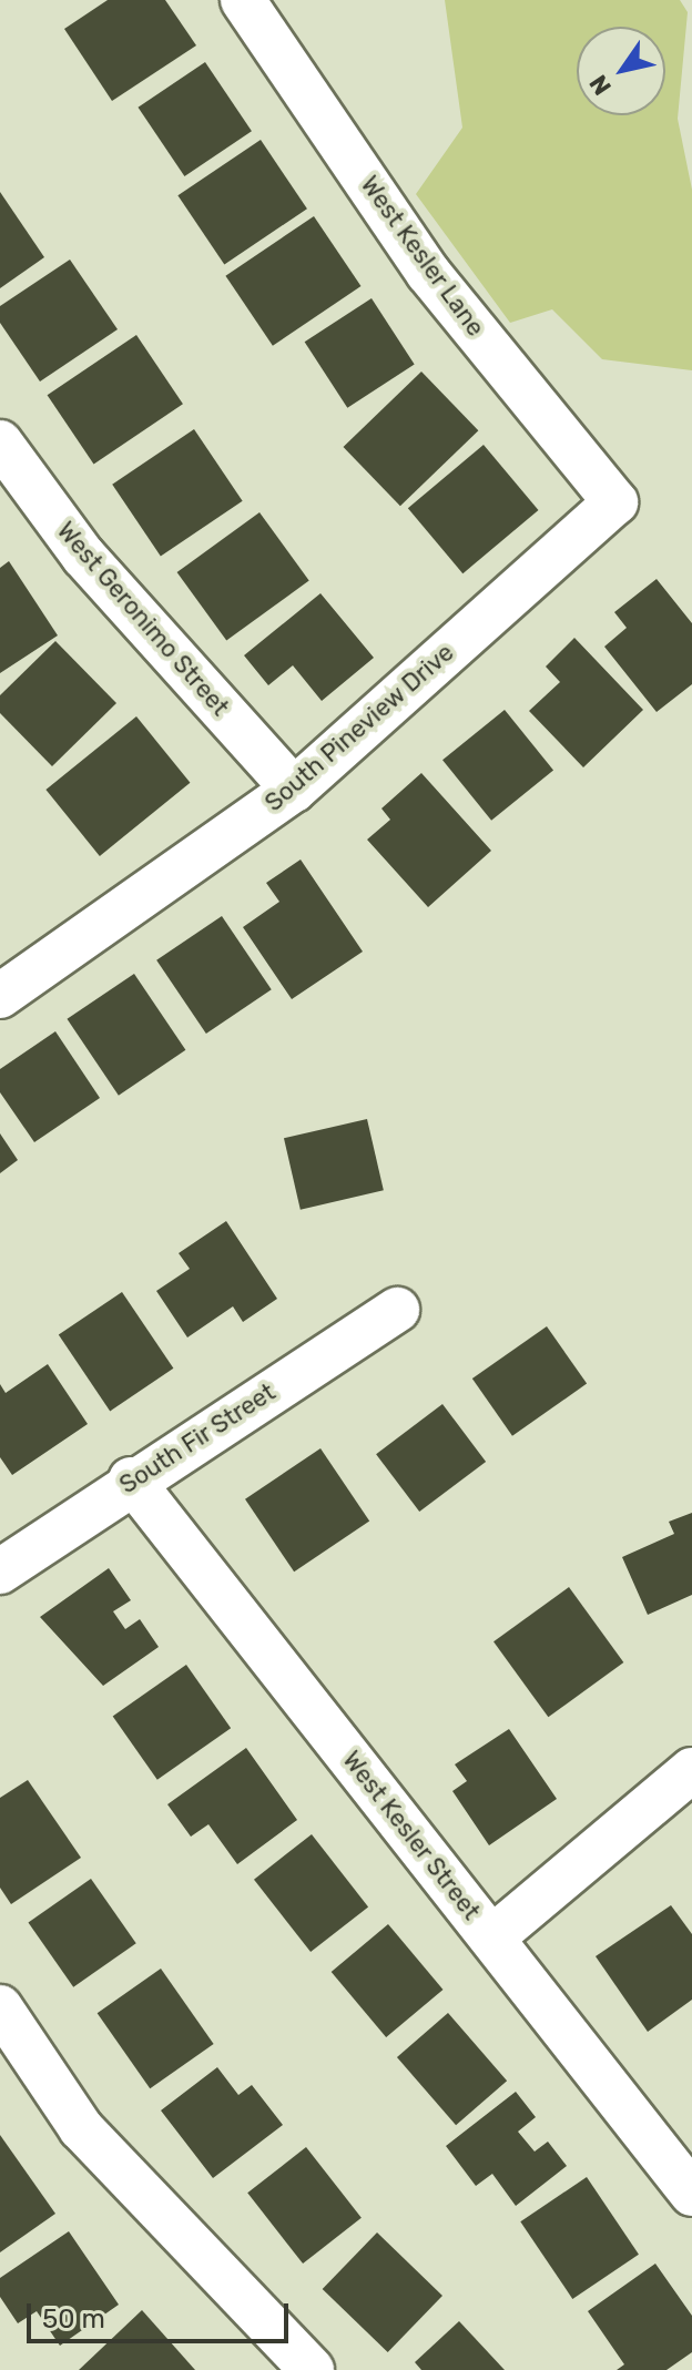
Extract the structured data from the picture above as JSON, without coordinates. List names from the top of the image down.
{
  "streets": {
    "street": [
      "West Kesler Lane",
      "West Geronimo Street",
      "South Pineview Drive",
      "South Fir Street",
      "West Kesler Street"
    ]
  },
  "crossings": [
    ["West Kesler Lane", "South Pineview Drive"],
    ["West Geronimo Street", "South Pineview Drive"],
    ["South Fir Street", "West Kesler Street"]
  ],
  "scale_bar": "50 m",
  "north": "bottom left"
}
